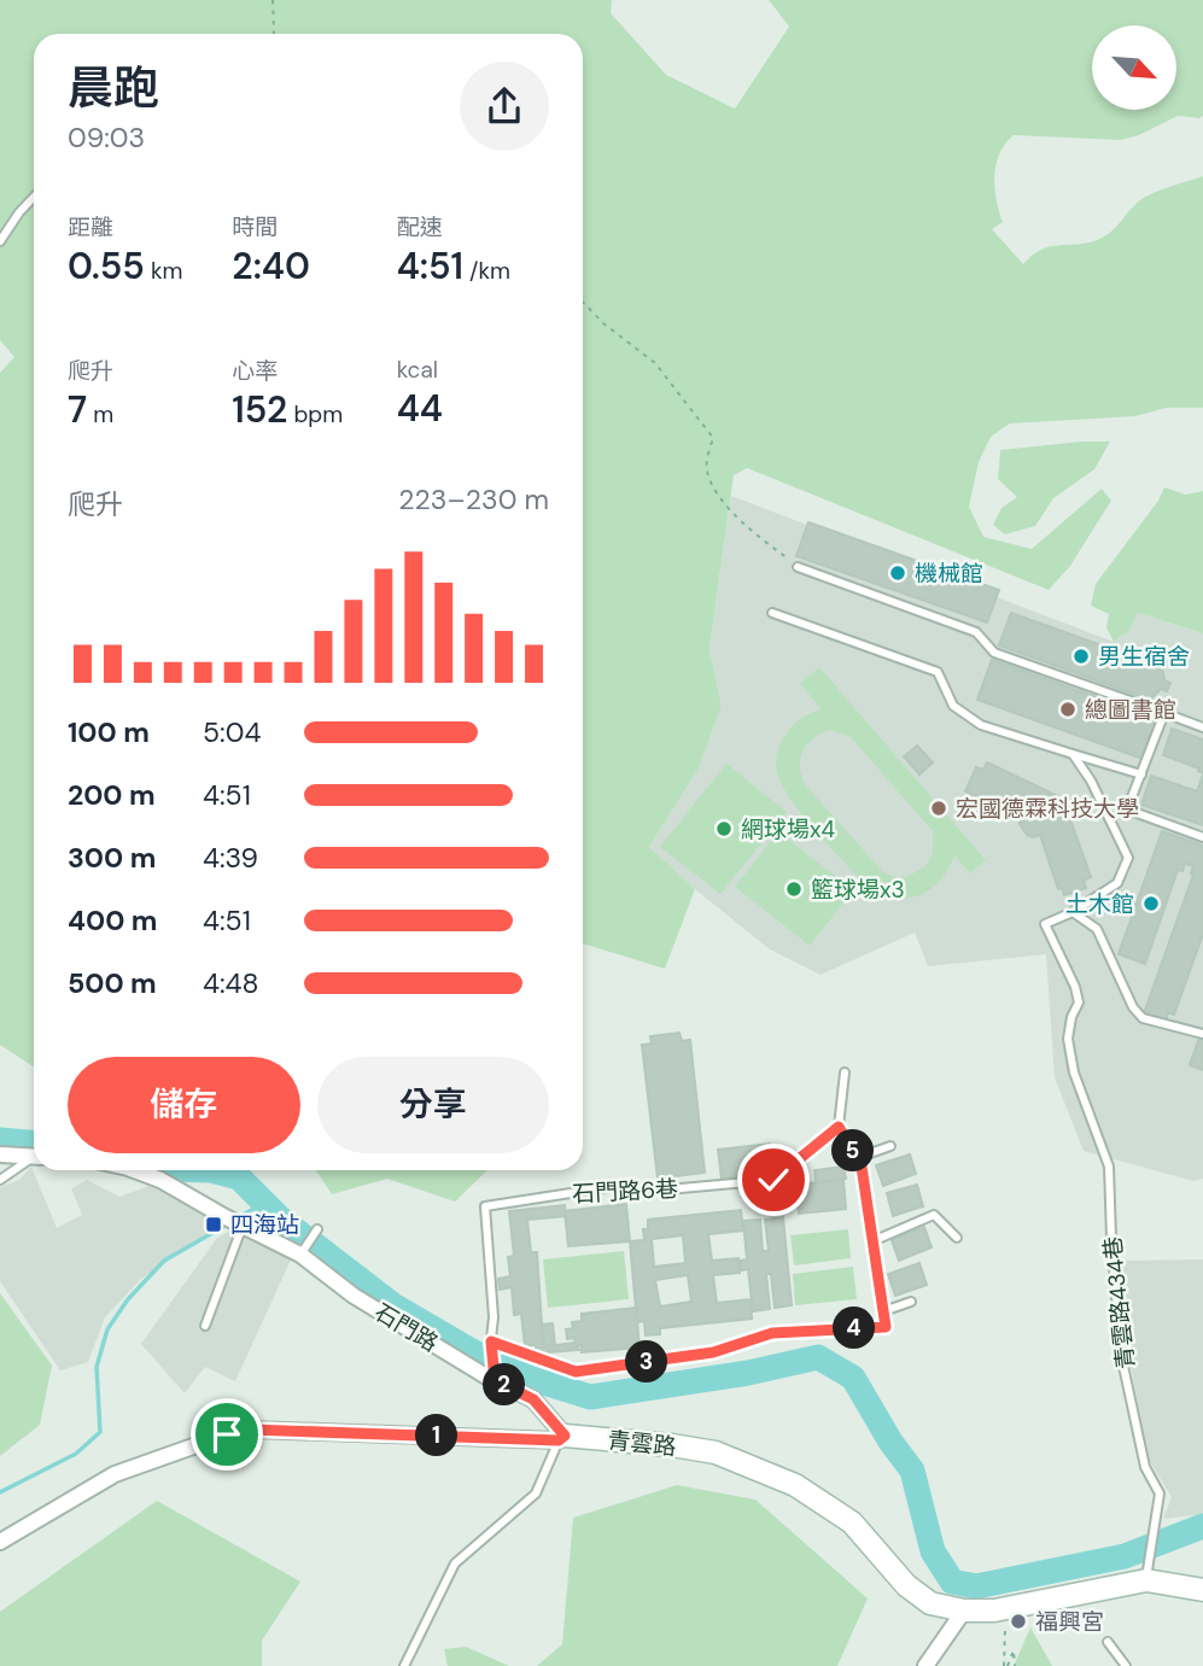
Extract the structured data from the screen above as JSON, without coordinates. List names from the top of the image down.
{
  "streets": {
    "street": ["石門路", "青雲路"],
    "lane": ["石門路6巷", "青雲路434巷"]
  },
  "crossings": [
    ["青雲路434巷", "青雲路"],
    ["石門路", "青雲路"]
  ],
  "places": {
    "other": [
      "機械館",
      "男生宿舍",
      "總圖書館",
      "宏國德霖科技大學",
      "網球場x4",
      "籃球場x3",
      "土木館",
      "福興宮"
    ],
    "transit": ["四海站"]
  },
  "north": "bottom right",
  "page": {
    "heading": ["晨跑", "09:03"],
    "stats": [
      ["距離", "0.55 km"],
      ["時間", "2:40"],
      ["配速", "4:51 /km"],
      ["爬升", "7 m"],
      ["心率", "152 bpm"],
      ["kcal", "44"]
    ],
    "chart": ["爬升", "223–230 m"],
    "list": [
      {
        "name": "100 m",
        "note": "5:04"
      },
      {
        "name": "200 m",
        "note": "4:51"
      },
      {
        "name": "300 m",
        "note": "4:39"
      },
      {
        "name": "400 m",
        "note": "4:51"
      },
      {
        "name": "500 m",
        "note": "4:48"
      }
    ],
    "buttons": ["儲存", "分享"],
    "pins": [
      "5",
      "4",
      "3",
      "2",
      "1"
    ]
  }
}
